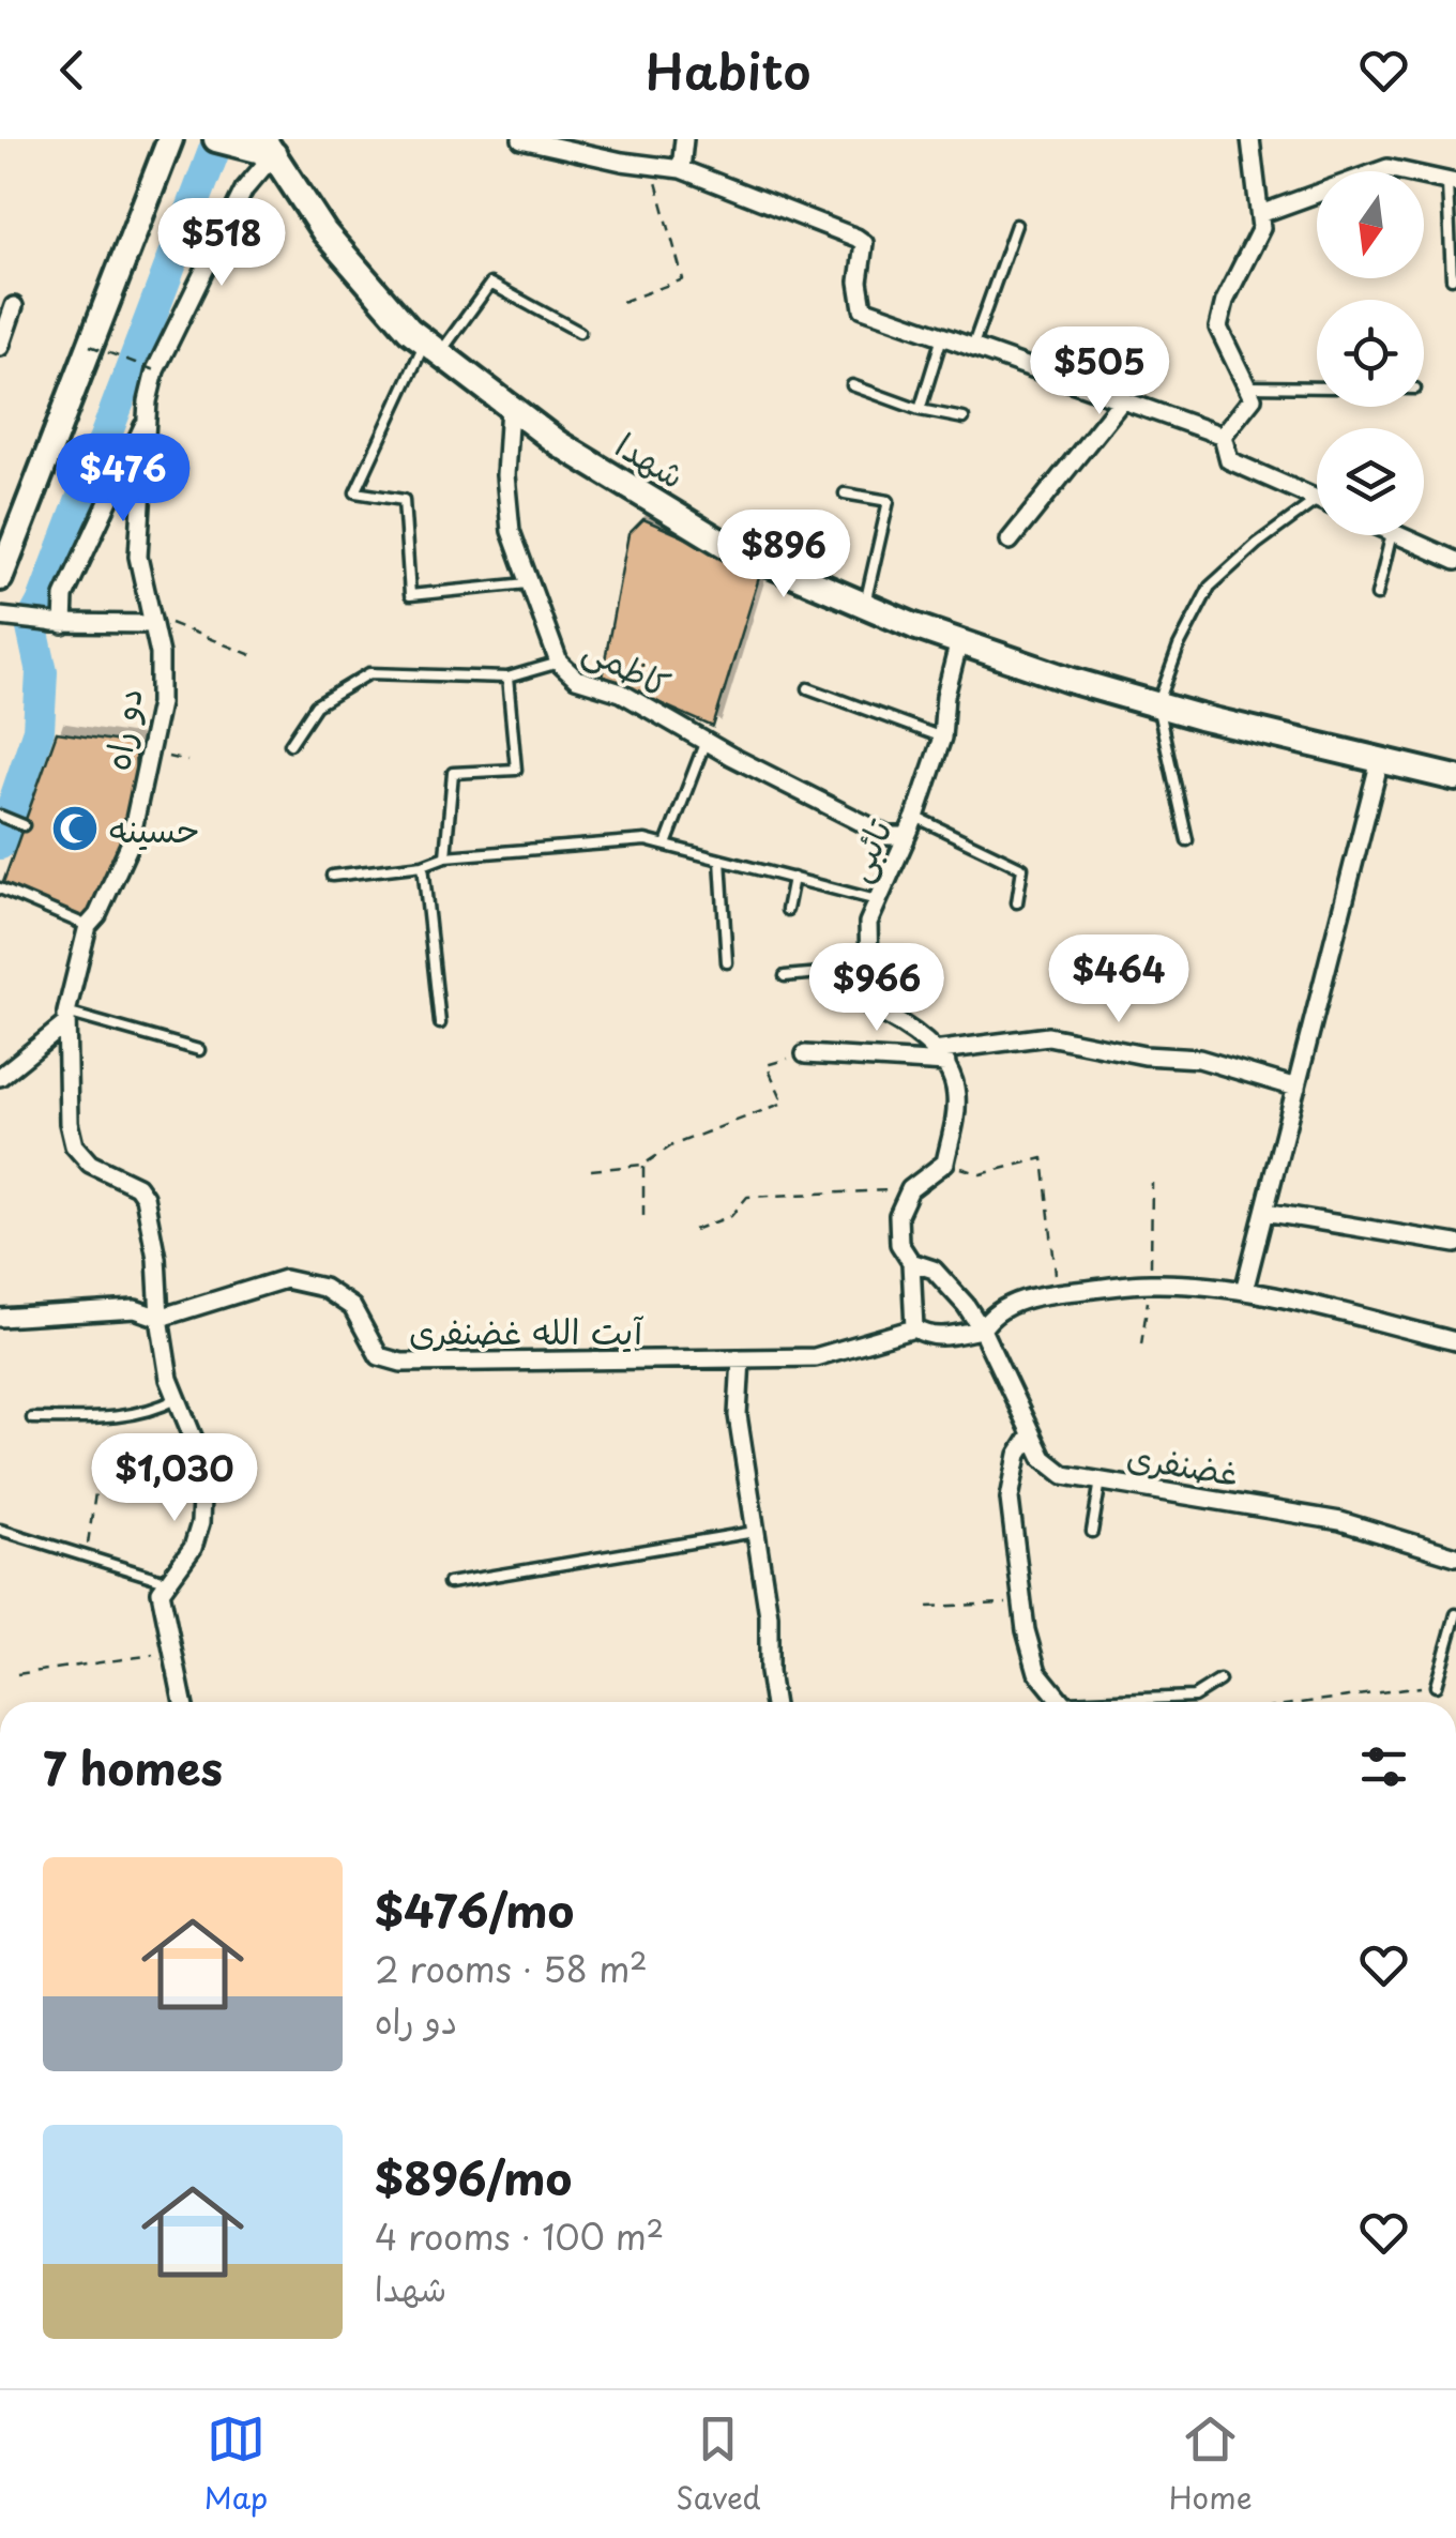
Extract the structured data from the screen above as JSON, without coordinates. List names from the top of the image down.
{
  "streets": {
    "main road": ["شهدا"],
    "street": [
      "کاظمی",
      "دو راه",
      "تائبی",
      "آیت الله غضنفری",
      "غضنفری"
    ]
  },
  "crossings": [
    ["شهدا", "کاظمی"],
    ["شهدا", "تائبی"],
    ["کاظمی", "تائبی"],
    ["دو راه", "آیت الله غضنفری"]
  ],
  "places": {
    "mosque": ["حسینه"]
  },
  "north": "bottom",
  "page": {
    "header": "Habito",
    "price": [
      "$518",
      "$505",
      "$476",
      "$896",
      "$464",
      "$966",
      "$1,030"
    ],
    "heading": "7 homes",
    "list": [
      {
        "name": "$476/mo",
        "note": "2 rooms · 58 m² · دو راه"
      },
      {
        "name": "$896/mo",
        "note": "4 rooms · 100 m² · شهدا"
      }
    ],
    "tabs": ["Map", "Saved", "Home"]
  }
}
